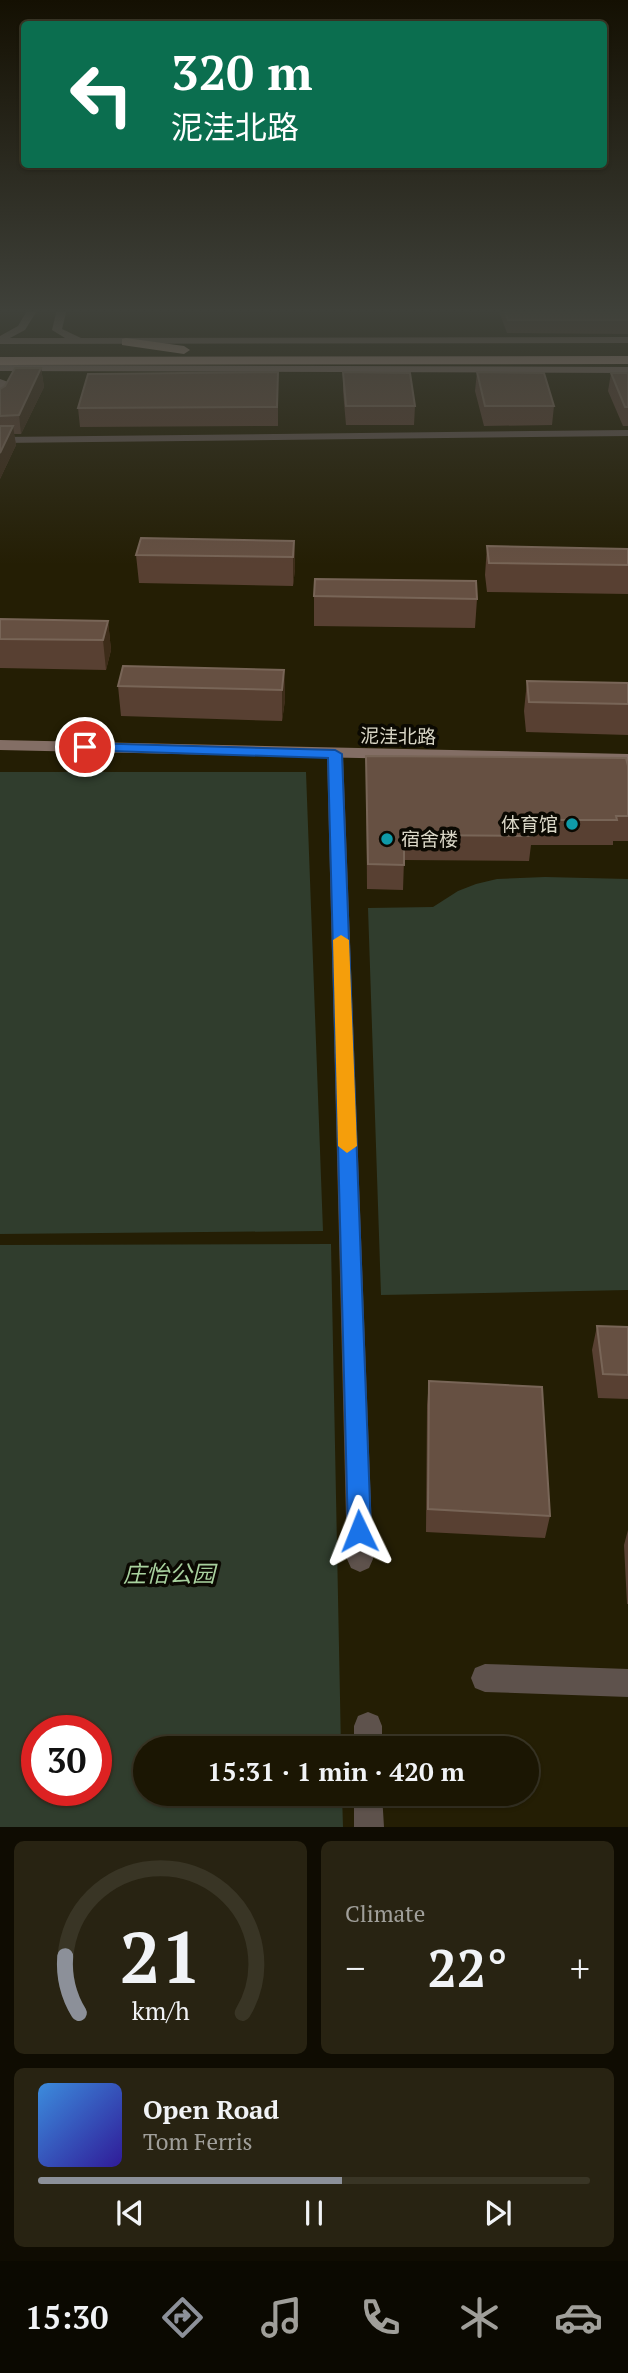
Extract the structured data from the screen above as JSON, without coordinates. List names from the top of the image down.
{
  "streets": {
    "street": ["泥洼北路"]
  },
  "parks": ["庄怡公园"],
  "places": ["体育馆", "宿舍楼"],
  "page": {
    "turn": ["320 m", "泥洼北路"],
    "limit": "30",
    "trip": "15:31 · 1 min · 420 m",
    "tile": "Climate",
    "heat": ["−", "22°", "+"],
    "song": ["Open Road", "Tom Ferris"],
    "tabs": "15:30",
    "gauge": ["21", "km/h"]
  }
}
